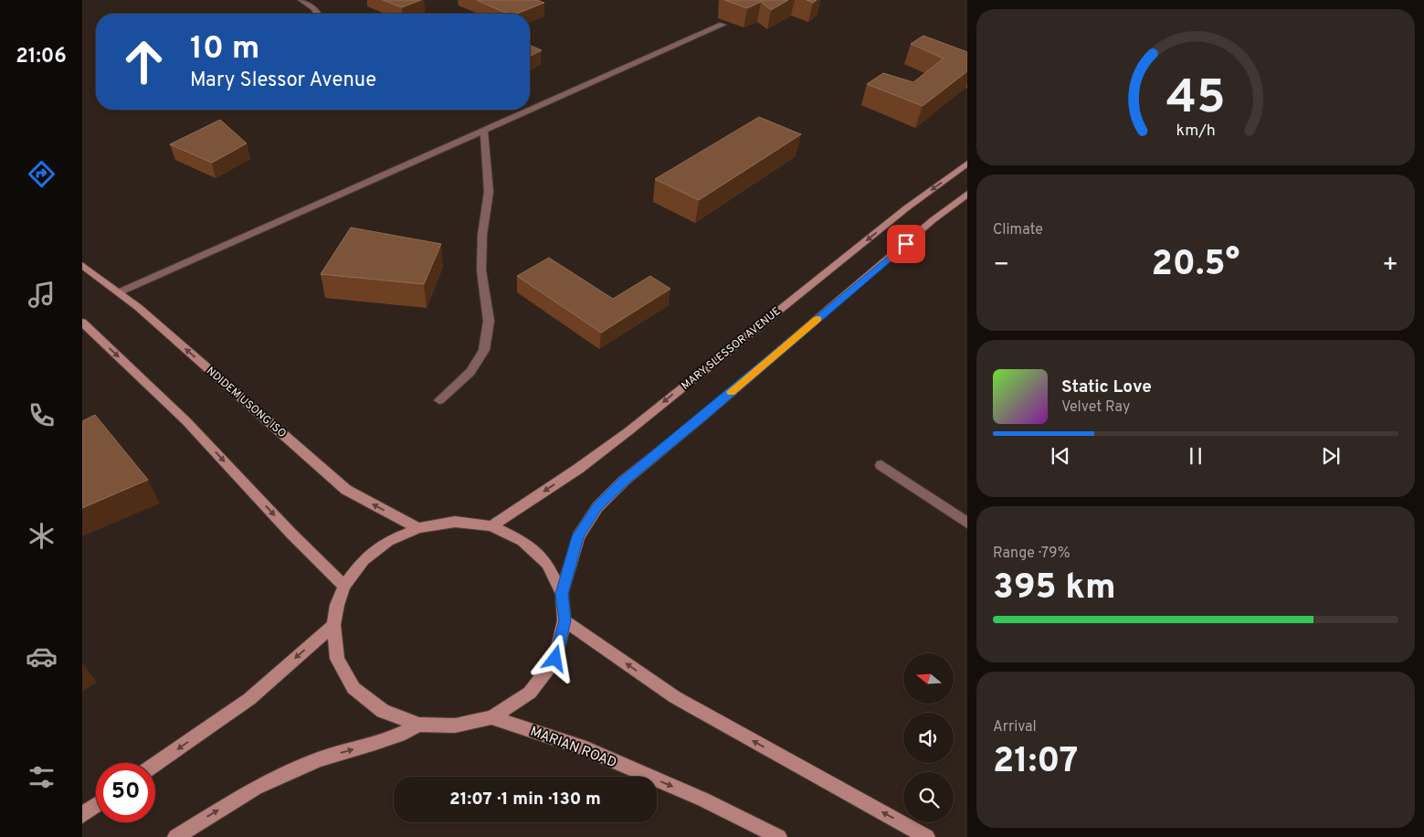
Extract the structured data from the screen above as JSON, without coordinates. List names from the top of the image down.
{
  "streets": {
    "main road": ["MARY SLESSOR AVENUE", "NDIDEM USONG ISO", "MARIAN ROAD"]
  },
  "north": "left",
  "page": {
    "tabs": "21:06",
    "turn": ["10 m", "Mary Slessor Avenue"],
    "tile": [
      "Climate",
      ["Range · 79%", "395 km"],
      ["Arrival", "21:07"]
    ],
    "heat": ["−", "20.5°", "+"],
    "song": ["Static Love", "Velvet Ray"],
    "limit": "50",
    "trip": "21:07 · 1 min · 130 m",
    "gauge": ["45", "km/h"]
  }
}
